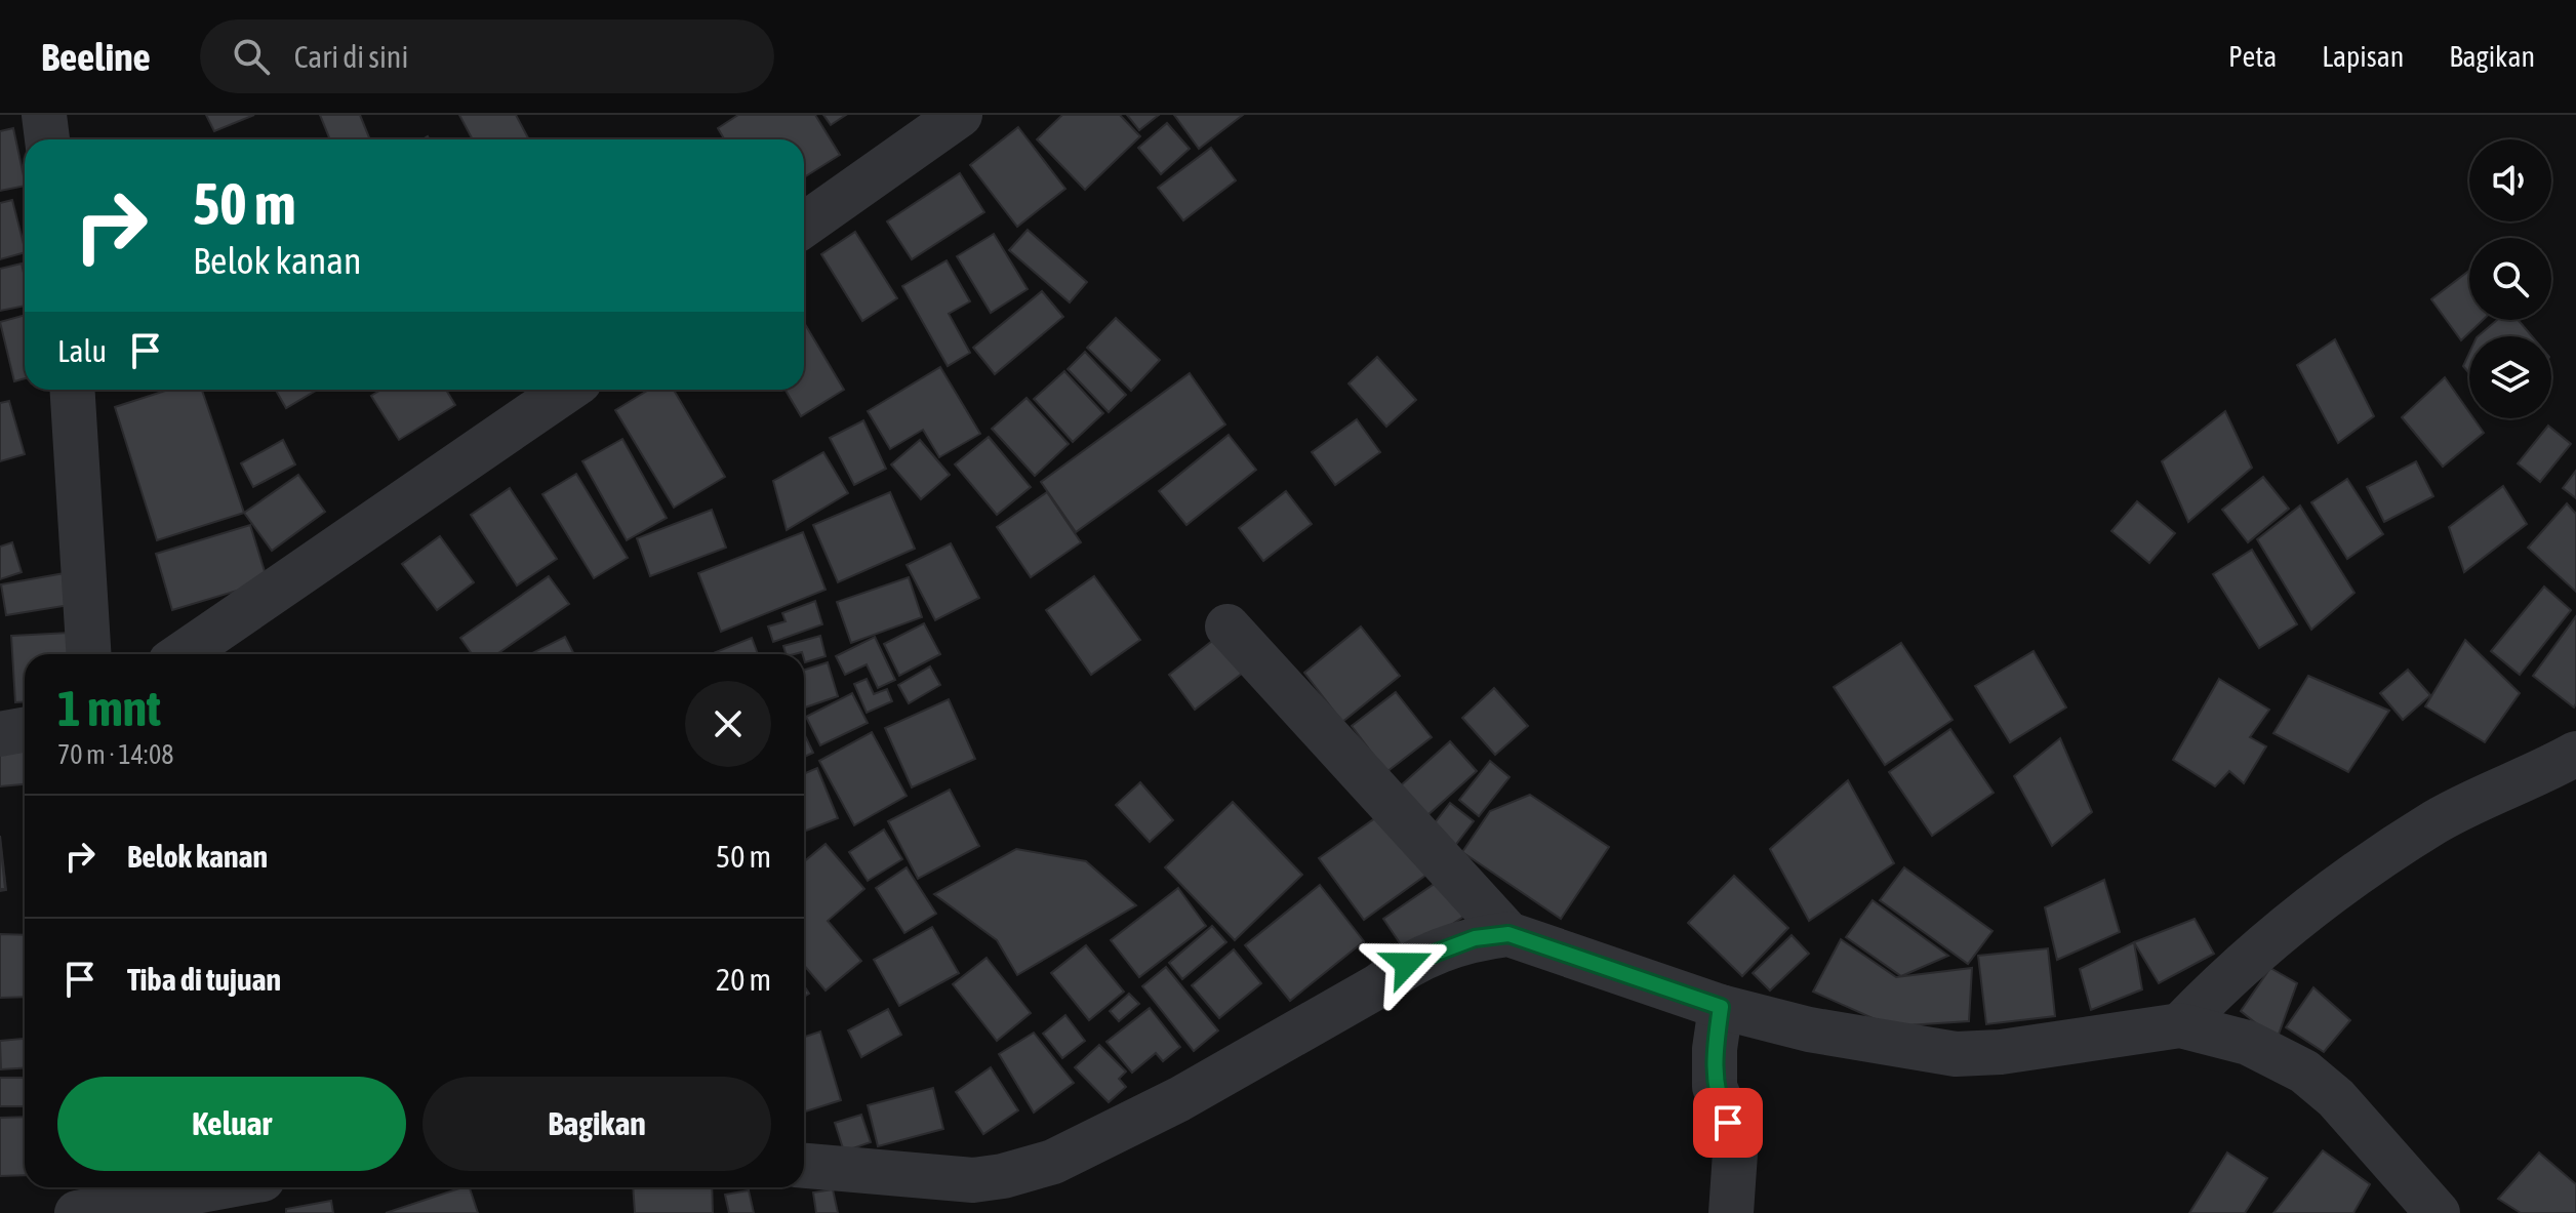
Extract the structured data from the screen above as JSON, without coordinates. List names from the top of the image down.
{
  "page": {
    "header": "Beeline",
    "search": "Cari di sini",
    "nav": ["Peta", "Lapisan", "Bagikan"],
    "turn": ["50 m", "Belok kanan"],
    "then": "Lalu",
    "heading": ["1 mnt", "70 m · 14:08"],
    "list": [
      {
        "name": "Belok kanan",
        "value": "50 m"
      },
      {
        "name": "Tiba di tujuan",
        "value": "20 m"
      }
    ],
    "buttons": ["Keluar", "Bagikan"]
  }
}
